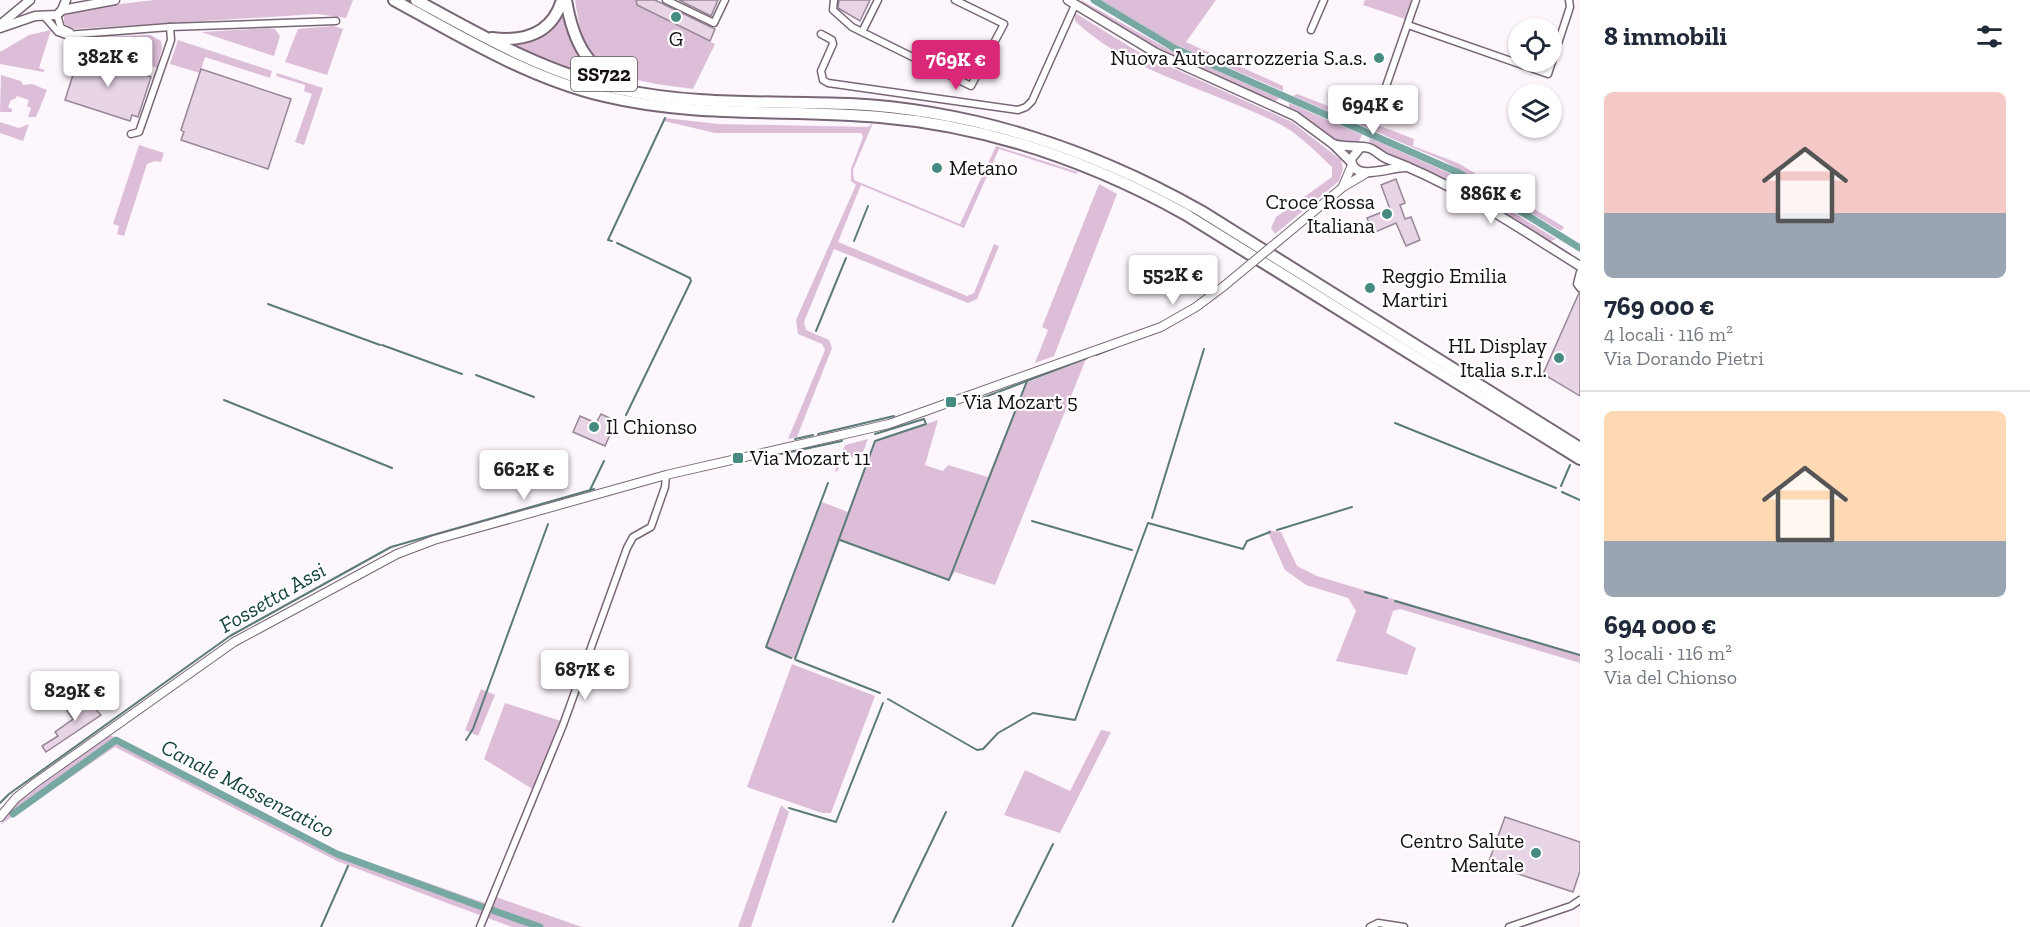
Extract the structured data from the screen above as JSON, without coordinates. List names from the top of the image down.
{
  "streets": {
    "highway": ["SS722"]
  },
  "water": ["Fossetta Assi", "Canale Massenzatico"],
  "places": {
    "other": [
      "G",
      "Nuova Autocarrozzeria S.a.s.",
      "Metano",
      "Croce Rossa Italiana",
      "Reggio Emilia Martiri",
      "HL Display Italia s.r.l.",
      "Il Chionso",
      "Centro Salute Mentale"
    ],
    "transit": ["Via Mozart 5", "Via Mozart 11"]
  },
  "page": {
    "heading": "8 immobili",
    "price": [
      "382K €",
      "769K €",
      "694K €",
      "886K €",
      "552K €",
      "662K €",
      "687K €",
      "829K €"
    ],
    "list": [
      {
        "name": "769 000 €",
        "note": "4 locali · 116 m² · Via Dorando Pietri"
      },
      {
        "name": "694 000 €",
        "note": "3 locali · 116 m² · Via del Chionso"
      }
    ]
  }
}
